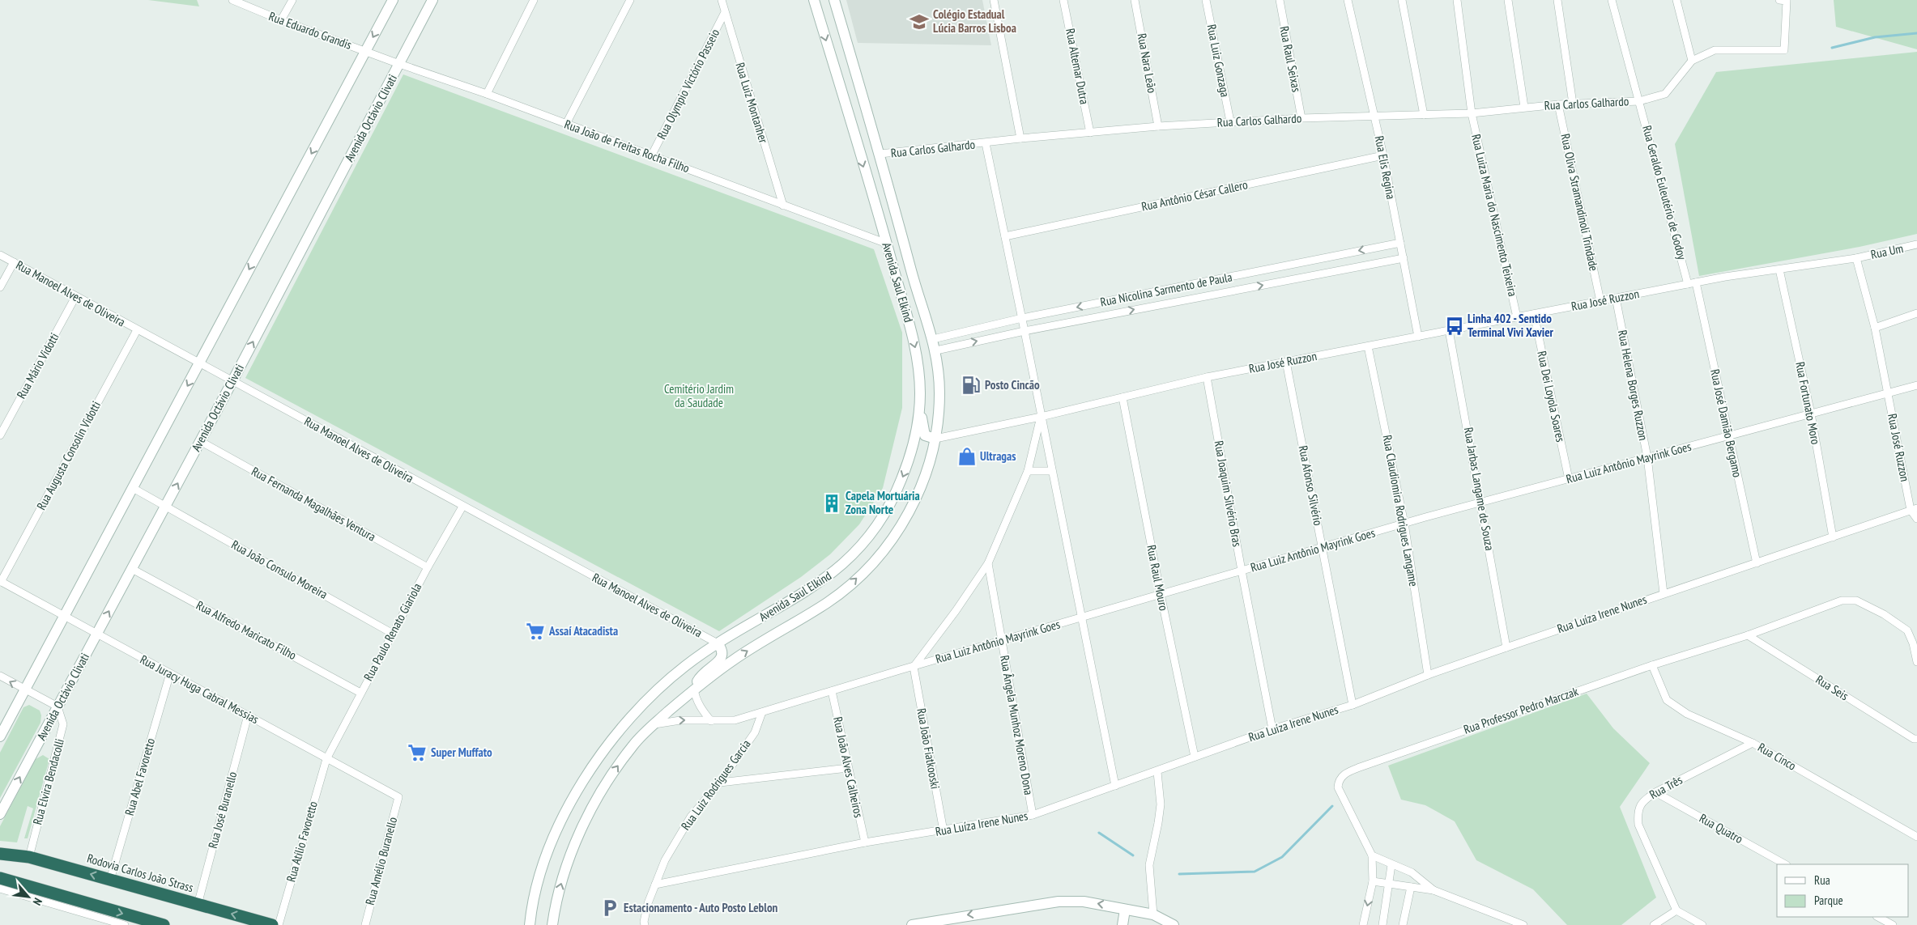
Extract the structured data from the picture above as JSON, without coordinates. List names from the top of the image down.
{
  "streets": {
    "highway": ["Rodovia Carlos João Strass"],
    "main road": ["Avenida Octávio Clivati", "Avenida Saul Elkind"],
    "street": [
      "Rua Eduardo Grandis",
      "Rua Raul Seixas",
      "Rua Luiz Gonzaga",
      "Rua Nara Leão",
      "Rua Altemar Dutra",
      "Rua Olympio Victório Passeio",
      "Rua Luiz Montanher",
      "Rua Carlos Galhardo",
      "Rua João de Freitas Rocha Filho",
      "Rua Elis Regina",
      "Rua Geraldo Euleutério de Godoy",
      "Rua Antônio César Callero",
      "Rua Oliva Stramandinoli Trindade",
      "Rua Luiza Maria do Nascimento Teixeira",
      "Rua Um",
      "Rua Nicolina Sarmento de Paula",
      "Rua Manoel Alves de Oliveira",
      "Rua José Ruzzon",
      "Rua Mário Vidotti",
      "Rua Helena Borges Ruzzon",
      "Rua Dei Loyola Soares",
      "Rua Fortunato Moro",
      "Rua José Damião Bergamo",
      "Rua Augusta Consolin Vidotti",
      "Rua Luiz Antônio Mayrink Goes",
      "Rua Afonso Silvério",
      "Rua Jarbas Langame de Souza",
      "Rua Joaquim Silvério Bras",
      "Rua Fernanda Magalhães Ventura",
      "Rua Claudiomira Rodrigues Langame",
      "Rua João Consulo Moreira",
      "Rua Raul Mouro",
      "Rua Luíza Irene Nunes",
      "Rua Alfredo Maricato Filho",
      "Rua Paulo Renato Giariola",
      "Rua Seis",
      "Rua Juracy Huga Cabral Messias",
      "Rua Professor Pedro Marczak",
      "Rua Ângela Munhoz Moreno Dona",
      "Rua João Fiatkooski",
      "Rua Cinco",
      "Rua João Alves Calheiros",
      "Rua Abel Favoretto",
      "Rua Elvira Bendacolli",
      "Rua Luiz Rodrigues Garcia",
      "Rua Três",
      "Rua José Buranello",
      "Rua Quatro",
      "Rua Atílio Favoretto",
      "Rua Amélio Buranello"
    ]
  },
  "crossings": [
    ["Rua Eduardo Grandis", "Rua João de Freitas Rocha Filho"],
    ["Rua Raul Seixas", "Rua Carlos Galhardo"],
    ["Rua Luiz Gonzaga", "Rua Carlos Galhardo"],
    ["Rua Nara Leão", "Rua Carlos Galhardo"],
    ["Rua Altemar Dutra", "Rua Carlos Galhardo"],
    ["Rua Olympio Victório Passeio", "Rua Luiz Montanher"],
    ["Rua Olympio Victório Passeio", "Rua João de Freitas Rocha Filho"],
    ["Rua Luiz Montanher", "Rua João de Freitas Rocha Filho"],
    ["Rua Carlos Galhardo", "Rua Elis Regina"],
    ["Rua Carlos Galhardo", "Rua Geraldo Euleutério de Godoy"],
    ["Rua Carlos Galhardo", "Rua Oliva Stramandinoli Trindade"],
    ["Rua Carlos Galhardo", "Rua Luiza Maria do Nascimento Teixeira"],
    ["Rua Carlos Galhardo", "Avenida Saul Elkind"],
    ["Avenida Octávio Clivati", "Rua João de Freitas Rocha Filho"],
    ["Avenida Octávio Clivati", "Rua Manoel Alves de Oliveira"],
    ["Avenida Octávio Clivati", "Rua Fernanda Magalhães Ventura"],
    ["Avenida Octávio Clivati", "Rua João Consulo Moreira"],
    ["Avenida Octávio Clivati", "Rua Alfredo Maricato Filho"],
    ["Avenida Octávio Clivati", "Rua Juracy Huga Cabral Messias"],
    ["Avenida Octávio Clivati", "Rua Elvira Bendacolli"],
    ["Rua João de Freitas Rocha Filho", "Avenida Saul Elkind"],
    ["Rua Elis Regina", "Rua Antônio César Callero"],
    ["Rua Elis Regina", "Rua Nicolina Sarmento de Paula"],
    ["Rua Elis Regina", "Rua José Ruzzon"],
    ["Rua Geraldo Euleutério de Godoy", "Rua José Ruzzon"],
    ["Rua Oliva Stramandinoli Trindade", "Rua José Ruzzon"],
    ["Rua Luiza Maria do Nascimento Teixeira", "Rua José Ruzzon"],
    ["Rua Um", "Rua José Ruzzon"],
    ["Avenida Saul Elkind", "Rua Nicolina Sarmento de Paula"],
    ["Avenida Saul Elkind", "Rua Manoel Alves de Oliveira"],
    ["Avenida Saul Elkind", "Rua José Ruzzon"],
    ["Avenida Saul Elkind", "Rua Luiz Antônio Mayrink Goes"],
    ["Rua Manoel Alves de Oliveira", "Rua Mário Vidotti"],
    ["Rua Manoel Alves de Oliveira", "Rua Augusta Consolin Vidotti"],
    ["Rua Manoel Alves de Oliveira", "Rua Paulo Renato Giariola"],
    ["Rua José Ruzzon", "Rua Helena Borges Ruzzon"],
    ["Rua José Ruzzon", "Rua Dei Loyola Soares"],
    ["Rua José Ruzzon", "Rua Fortunato Moro"],
    ["Rua José Ruzzon", "Rua José Damião Bergamo"],
    ["Rua José Ruzzon", "Rua Luiz Antônio Mayrink Goes"],
    ["Rua José Ruzzon", "Rua Afonso Silvério"],
    ["Rua José Ruzzon", "Rua Jarbas Langame de Souza"],
    ["Rua José Ruzzon", "Rua Joaquim Silvério Bras"],
    ["Rua José Ruzzon", "Rua Claudiomira Rodrigues Langame"],
    ["Rua José Ruzzon", "Rua Raul Mouro"],
    ["Rua José Ruzzon", "Rua Luíza Irene Nunes"],
    ["Rua Helena Borges Ruzzon", "Rua Luiz Antônio Mayrink Goes"],
    ["Rua Helena Borges Ruzzon", "Rua Luíza Irene Nunes"],
    ["Rua Dei Loyola Soares", "Rua Luiz Antônio Mayrink Goes"],
    ["Rua Fortunato Moro", "Rua Luiz Antônio Mayrink Goes"],
    ["Rua Fortunato Moro", "Rua Luíza Irene Nunes"],
    ["Rua José Damião Bergamo", "Rua Luiz Antônio Mayrink Goes"],
    ["Rua José Damião Bergamo", "Rua Luíza Irene Nunes"],
    ["Rua Augusta Consolin Vidotti", "Rua Juracy Huga Cabral Messias"],
    ["Rua Luiz Antônio Mayrink Goes", "Rua Afonso Silvério"],
    ["Rua Luiz Antônio Mayrink Goes", "Rua Jarbas Langame de Souza"],
    ["Rua Luiz Antônio Mayrink Goes", "Rua Joaquim Silvério Bras"],
    ["Rua Luiz Antônio Mayrink Goes", "Rua Claudiomira Rodrigues Langame"],
    ["Rua Luiz Antônio Mayrink Goes", "Rua Raul Mouro"],
    ["Rua Luiz Antônio Mayrink Goes", "Rua Ângela Munhoz Moreno Dona"],
    ["Rua Luiz Antônio Mayrink Goes", "Rua João Fiatkooski"],
    ["Rua Luiz Antônio Mayrink Goes", "Rua João Alves Calheiros"],
    ["Rua Luiz Antônio Mayrink Goes", "Rua Luiz Rodrigues Garcia"],
    ["Rua Afonso Silvério", "Rua Luíza Irene Nunes"],
    ["Rua Jarbas Langame de Souza", "Rua Luíza Irene Nunes"],
    ["Rua Joaquim Silvério Bras", "Rua Luíza Irene Nunes"],
    ["Rua Fernanda Magalhães Ventura", "Rua Paulo Renato Giariola"],
    ["Rua Claudiomira Rodrigues Langame", "Rua Luíza Irene Nunes"],
    ["Rua João Consulo Moreira", "Rua Paulo Renato Giariola"],
    ["Rua Raul Mouro", "Rua Luíza Irene Nunes"],
    ["Rua Luíza Irene Nunes", "Rua Ângela Munhoz Moreno Dona"],
    ["Rua Luíza Irene Nunes", "Rua João Fiatkooski"],
    ["Rua Luíza Irene Nunes", "Rua João Alves Calheiros"],
    ["Rua Luíza Irene Nunes", "Rua Luiz Rodrigues Garcia"],
    ["Rua Alfredo Maricato Filho", "Rua Paulo Renato Giariola"],
    ["Rua Paulo Renato Giariola", "Rua Juracy Huga Cabral Messias"],
    ["Rua Paulo Renato Giariola", "Rua Atílio Favoretto"],
    ["Rua Seis", "Rua Professor Pedro Marczak"],
    ["Rua Juracy Huga Cabral Messias", "Rua Abel Favoretto"],
    ["Rua Juracy Huga Cabral Messias", "Rua José Buranello"],
    ["Rua Juracy Huga Cabral Messias", "Rua Atílio Favoretto"],
    ["Rua Juracy Huga Cabral Messias", "Rua Amélio Buranello"],
    ["Rua Professor Pedro Marczak", "Rua Cinco"],
    ["Rua Cinco", "Rua Três"],
    ["Rua Abel Favoretto", "Rodovia Carlos João Strass"],
    ["Rua Elvira Bendacolli", "Rodovia Carlos João Strass"],
    ["Rua Três", "Rua Quatro"],
    ["Rua José Buranello", "Rodovia Carlos João Strass"]
  ],
  "parks": ["Cemitério Jardim da Saudade"],
  "places": {
    "school or university": ["Colégio Estadual Lúcia Barros Lisboa"],
    "bus stop": ["Linha 402 - Sentido Terminal Vivi Xavier"],
    "fuel station": ["Posto Cincão"],
    "shop": ["Ultragas"],
    "building": ["Capela Mortuária Zona Norte"],
    "supermarket": ["Assaí Atacadista", "Super Muffato"],
    "parking": ["Estacionamento - Auto Posto Leblon"]
  },
  "legend": ["Rua", "Parque"],
  "north": "bottom right"
}
